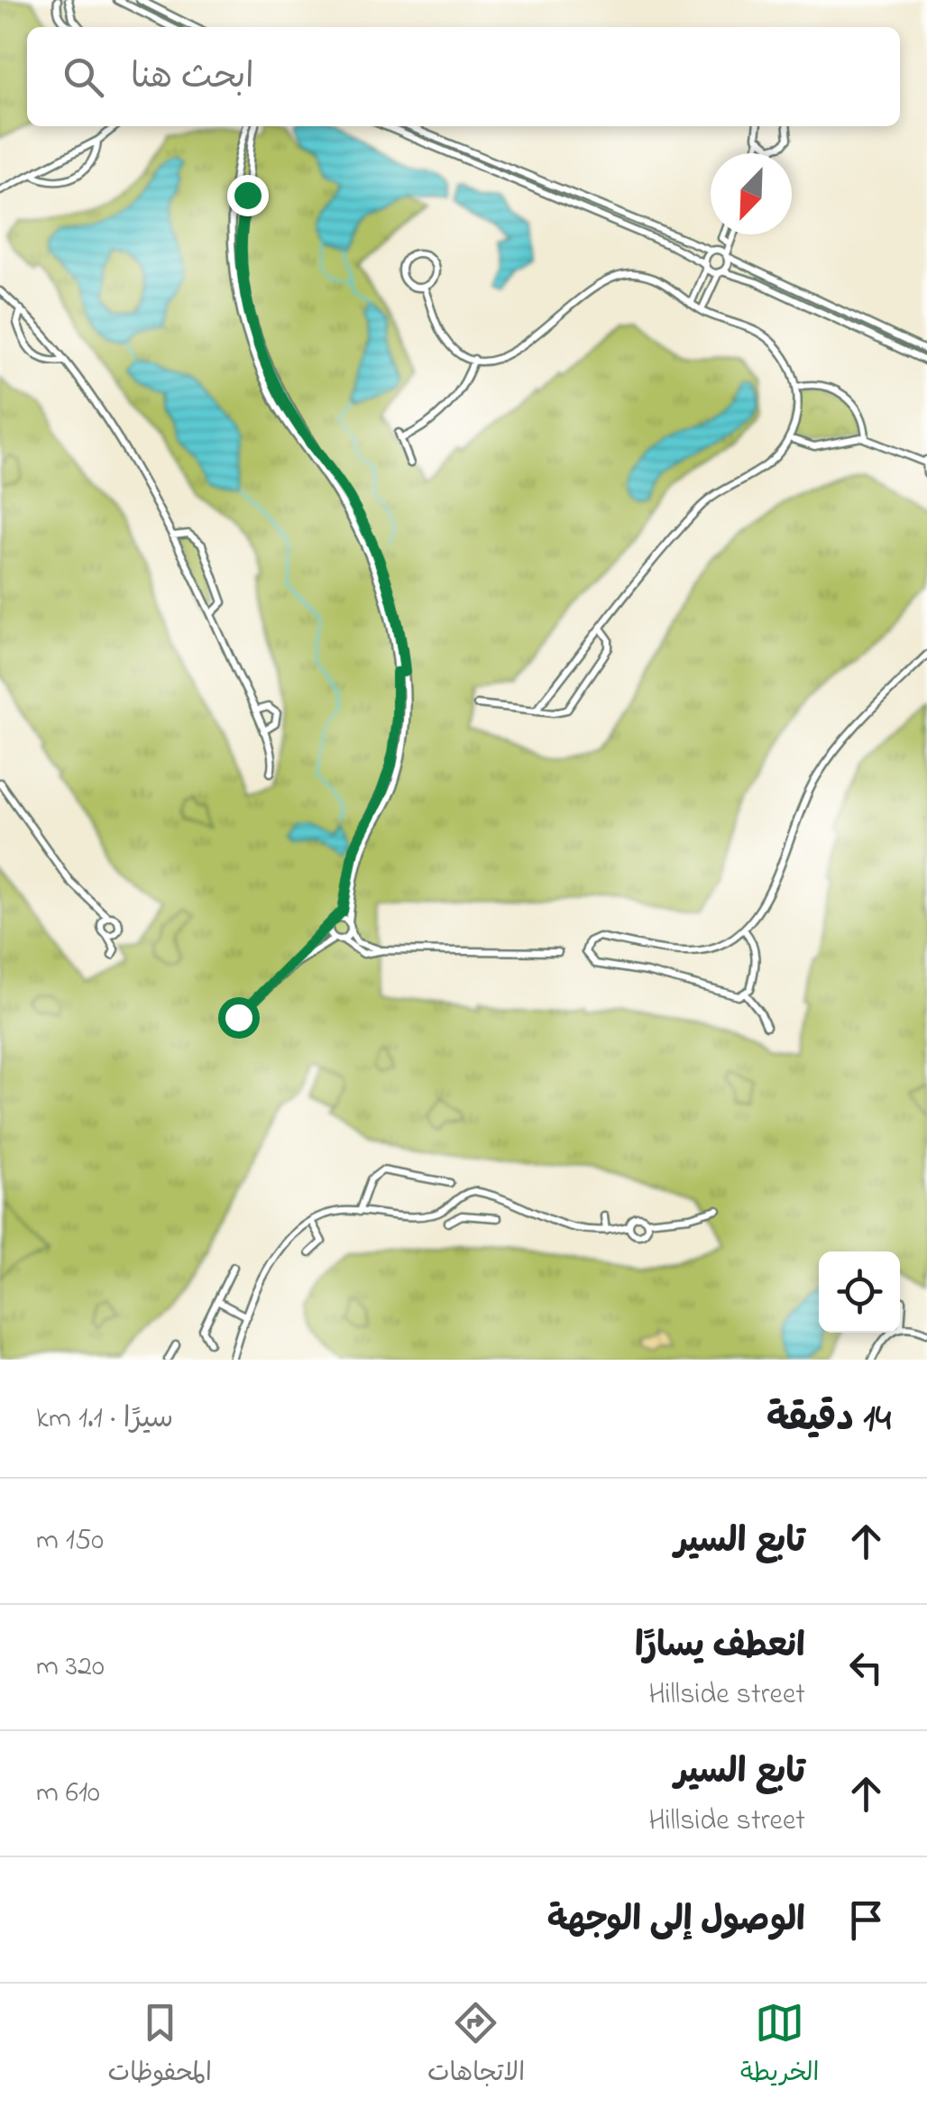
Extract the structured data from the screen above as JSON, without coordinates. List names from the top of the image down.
{
  "north": "bottom left",
  "page": {
    "search": "ابحث هنا",
    "heading": ["14 دقيقة", "سيرًا · 1.1 km"],
    "list": [
      ["تابع السير", "150 m"],
      ["انعطف يسارًا", "Hillside street", "320 m"],
      ["تابع السير", "Hillside street", "610 m"],
      "الوصول إلى الوجهة"
    ],
    "nav": ["الخريطة", "الاتجاهات", "المحفوظات"]
  }
}
